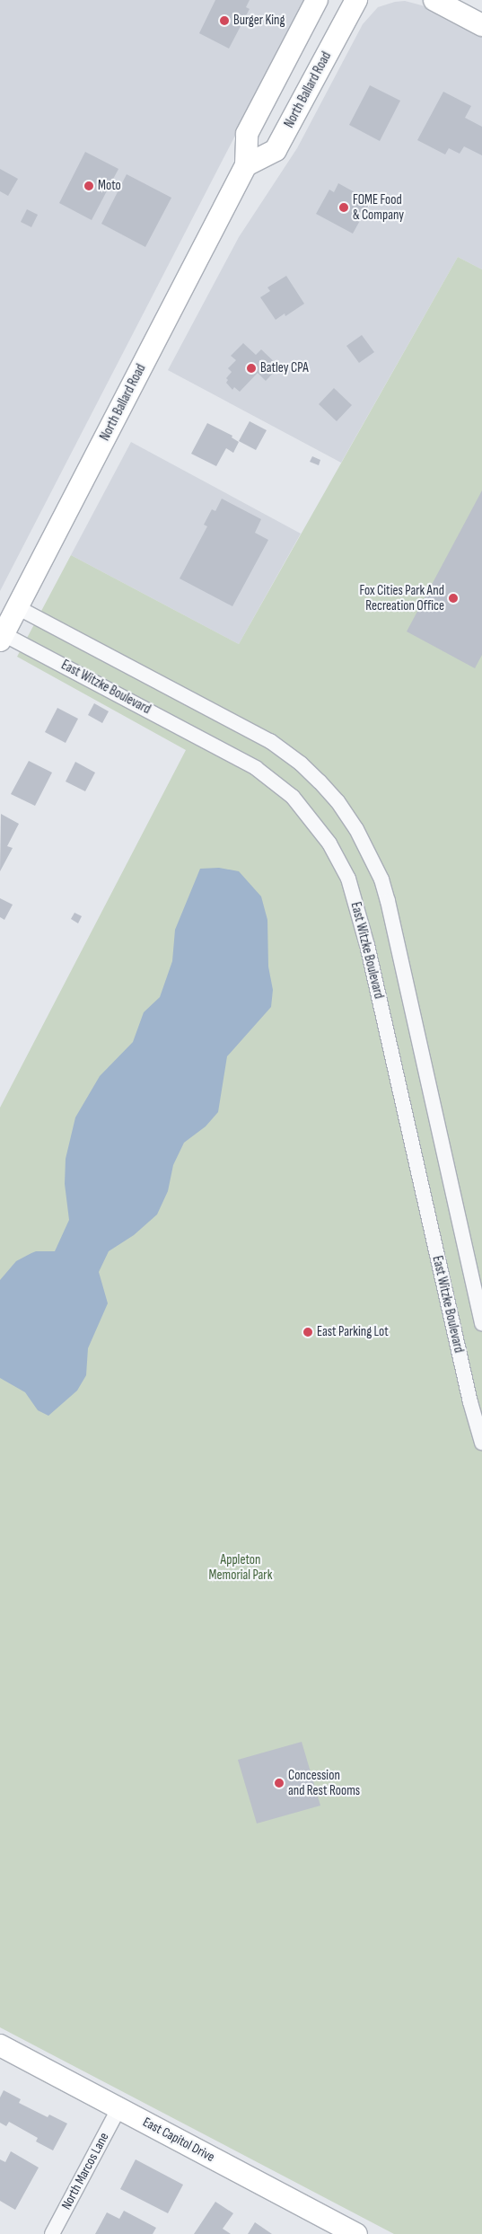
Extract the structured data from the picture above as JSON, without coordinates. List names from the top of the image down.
{
  "streets": {
    "main road": ["North Ballard Road", "East Capitol Drive"],
    "street": ["East Witzke Boulevard", "North Marcos Lane"]
  },
  "crossings": [
    ["North Ballard Road", "East Witzke Boulevard"],
    ["East Capitol Drive", "North Marcos Lane"]
  ],
  "parks": ["Appleton Memorial Park"],
  "places": [
    "Burger King",
    "Moto",
    "FOME Food & Company",
    "Batley CPA",
    "Fox Cities Park And Recreation Office",
    "East Parking Lot",
    "Concession and Rest Rooms"
  ]
}
